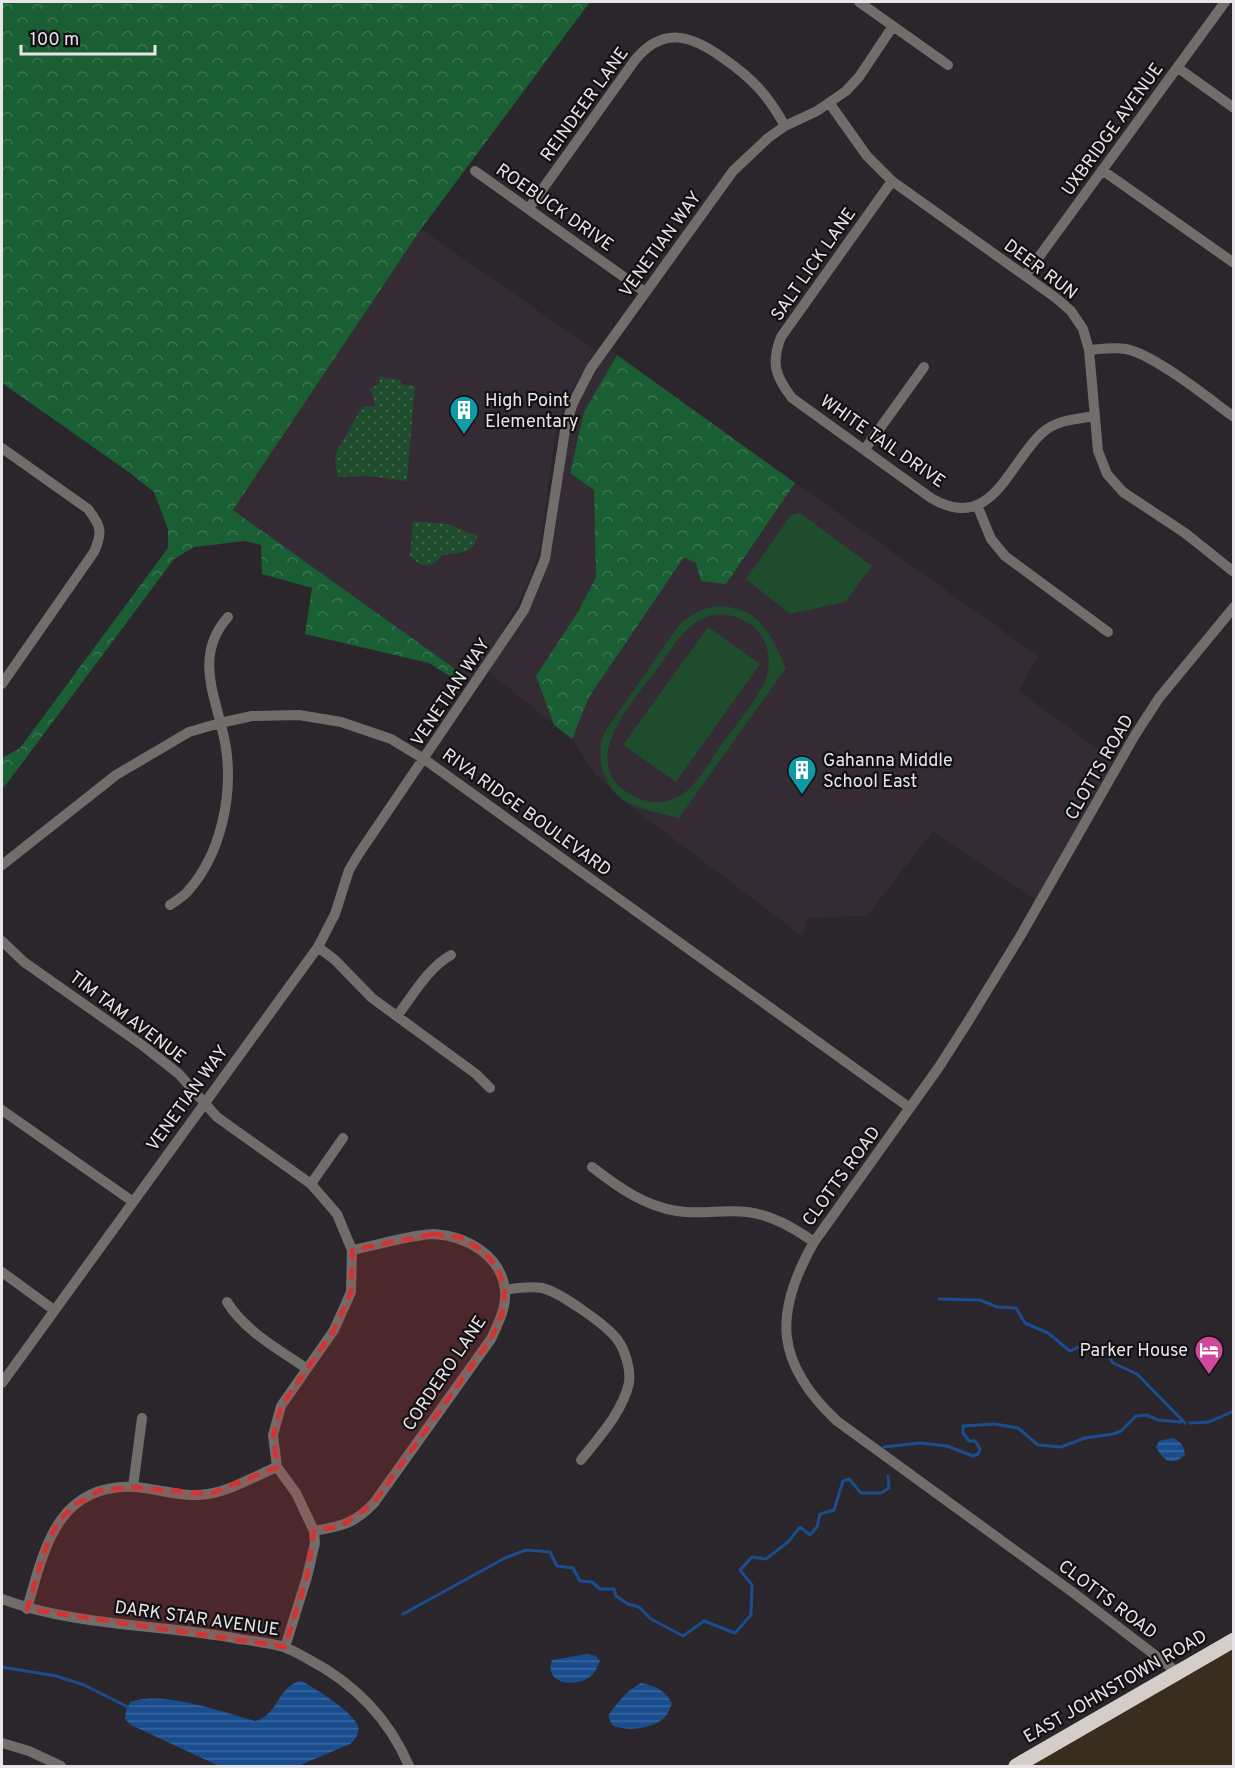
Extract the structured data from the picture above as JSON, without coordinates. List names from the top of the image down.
{
  "streets": {
    "highway": ["EAST JOHNSTOWN ROAD"],
    "street": [
      "REINDEER LANE",
      "UXBRIDGE AVENUE",
      "ROEBUCK DRIVE",
      "VENETIAN WAY",
      "SALT LICK LANE",
      "DEER RUN",
      "WHITE TAIL DRIVE",
      "CLOTTS ROAD",
      "RIVA RIDGE BOULEVARD",
      "TIM TAM AVENUE",
      "CORDERO LANE",
      "DARK STAR AVENUE"
    ]
  },
  "crossings": [
    ["REINDEER LANE", "ROEBUCK DRIVE"],
    ["REINDEER LANE", "VENETIAN WAY"],
    ["UXBRIDGE AVENUE", "DEER RUN"],
    ["ROEBUCK DRIVE", "VENETIAN WAY"],
    ["VENETIAN WAY", "DEER RUN"],
    ["VENETIAN WAY", "RIVA RIDGE BOULEVARD"],
    ["VENETIAN WAY", "TIM TAM AVENUE"],
    ["SALT LICK LANE", "DEER RUN"],
    ["SALT LICK LANE", "WHITE TAIL DRIVE"],
    ["CLOTTS ROAD", "RIVA RIDGE BOULEVARD"],
    ["CLOTTS ROAD", "EAST JOHNSTOWN ROAD"],
    ["TIM TAM AVENUE", "CORDERO LANE"]
  ],
  "places": {
    "building": ["High Point Elementary", "Gahanna Middle School East"],
    "hotel": ["Parker House"]
  },
  "scale_bar": "100 m"
}
